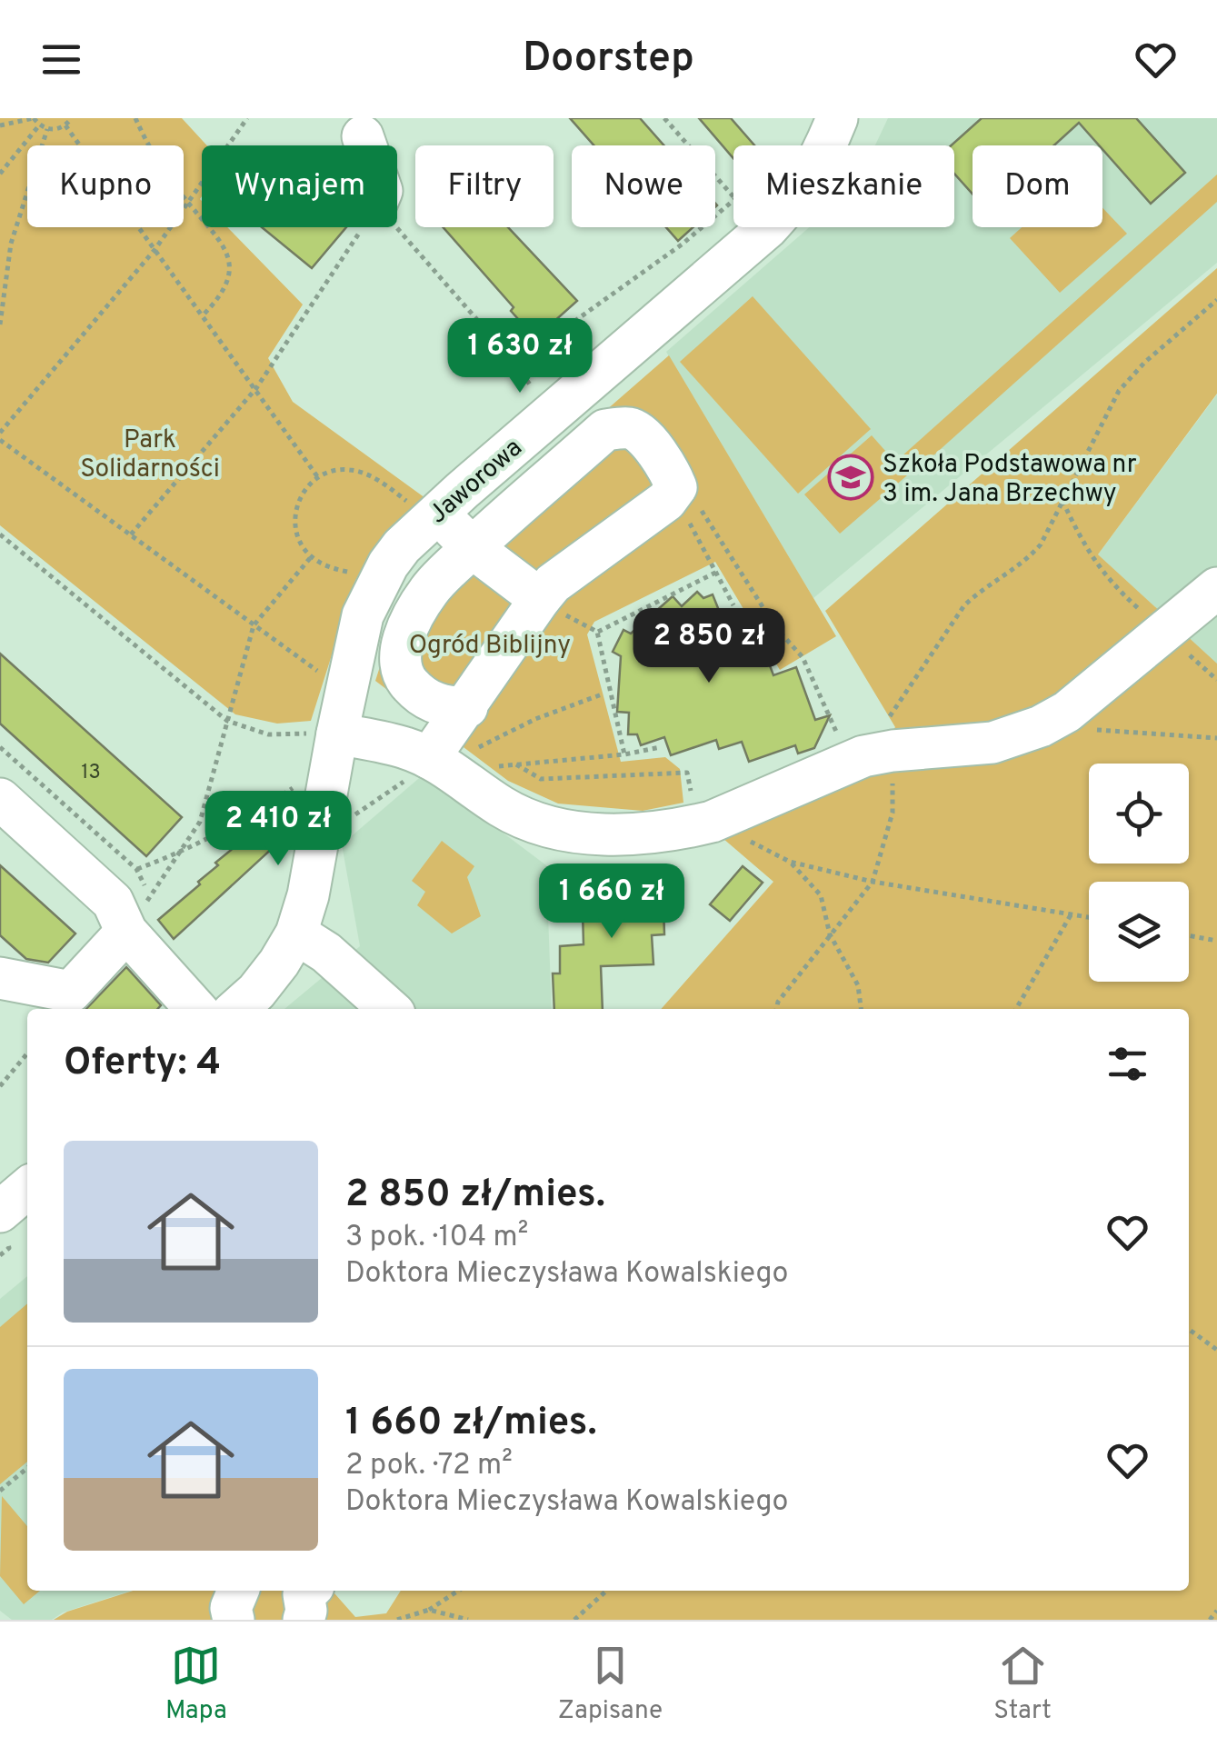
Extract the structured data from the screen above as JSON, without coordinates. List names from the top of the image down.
{
  "streets": {
    "street": ["Jaworowa"]
  },
  "parks": ["Park Solidarności", "Ogród Biblijny"],
  "places": {
    "school or university": ["Szkoła Podstawowa nr 3 im. Jana Brzechwy"]
  },
  "house_numbers": ["13"],
  "page": {
    "header": "Doorstep",
    "chip": [
      "Kupno",
      "Wynajem",
      "Filtry",
      "Nowe",
      "Mieszkanie",
      "Dom"
    ],
    "price": [
      "1 630 zł",
      "2 850 zł",
      "2 410 zł",
      "1 660 zł"
    ],
    "heading": "Oferty: 4",
    "list": [
      {
        "name": "2 850 zł/mies.",
        "note": "3 pok. · 104 m² · Doktora Mieczysława Kowalskiego"
      },
      {
        "name": "1 660 zł/mies.",
        "note": "2 pok. · 72 m² · Doktora Mieczysława Kowalskiego"
      }
    ],
    "tabs": ["Mapa", "Zapisane", "Start"]
  }
}
